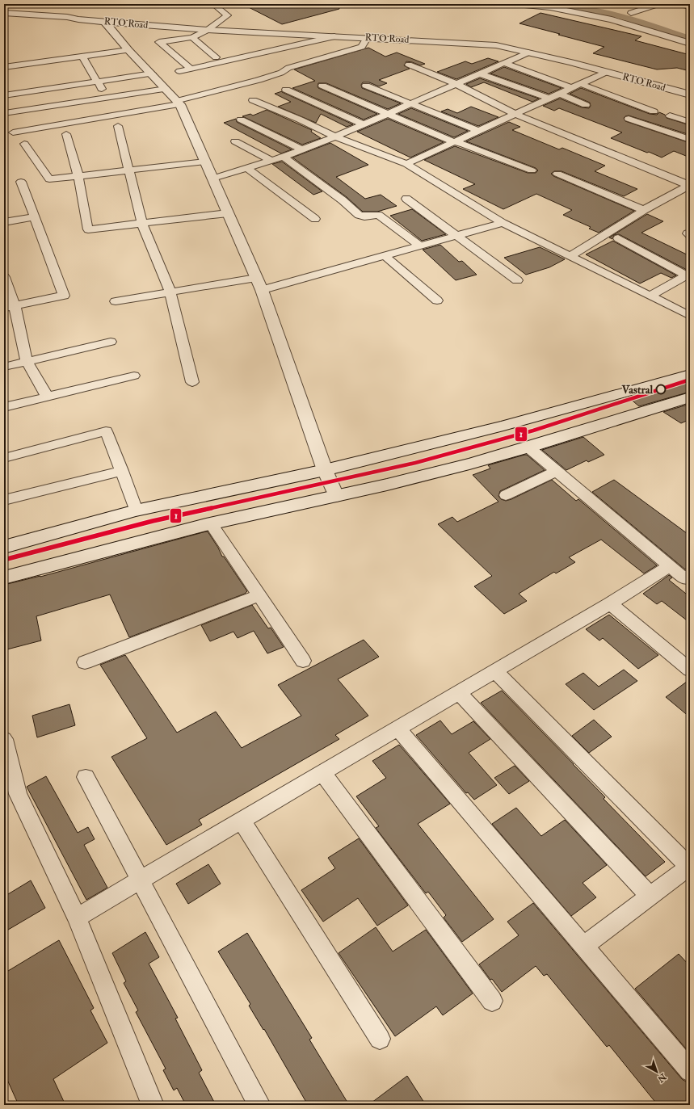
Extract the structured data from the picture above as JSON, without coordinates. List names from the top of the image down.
{
  "streets": {
    "street": ["RTO Road"]
  },
  "places": ["Vastral"],
  "lines": ["transit line 1"],
  "north": "bottom right"
}
